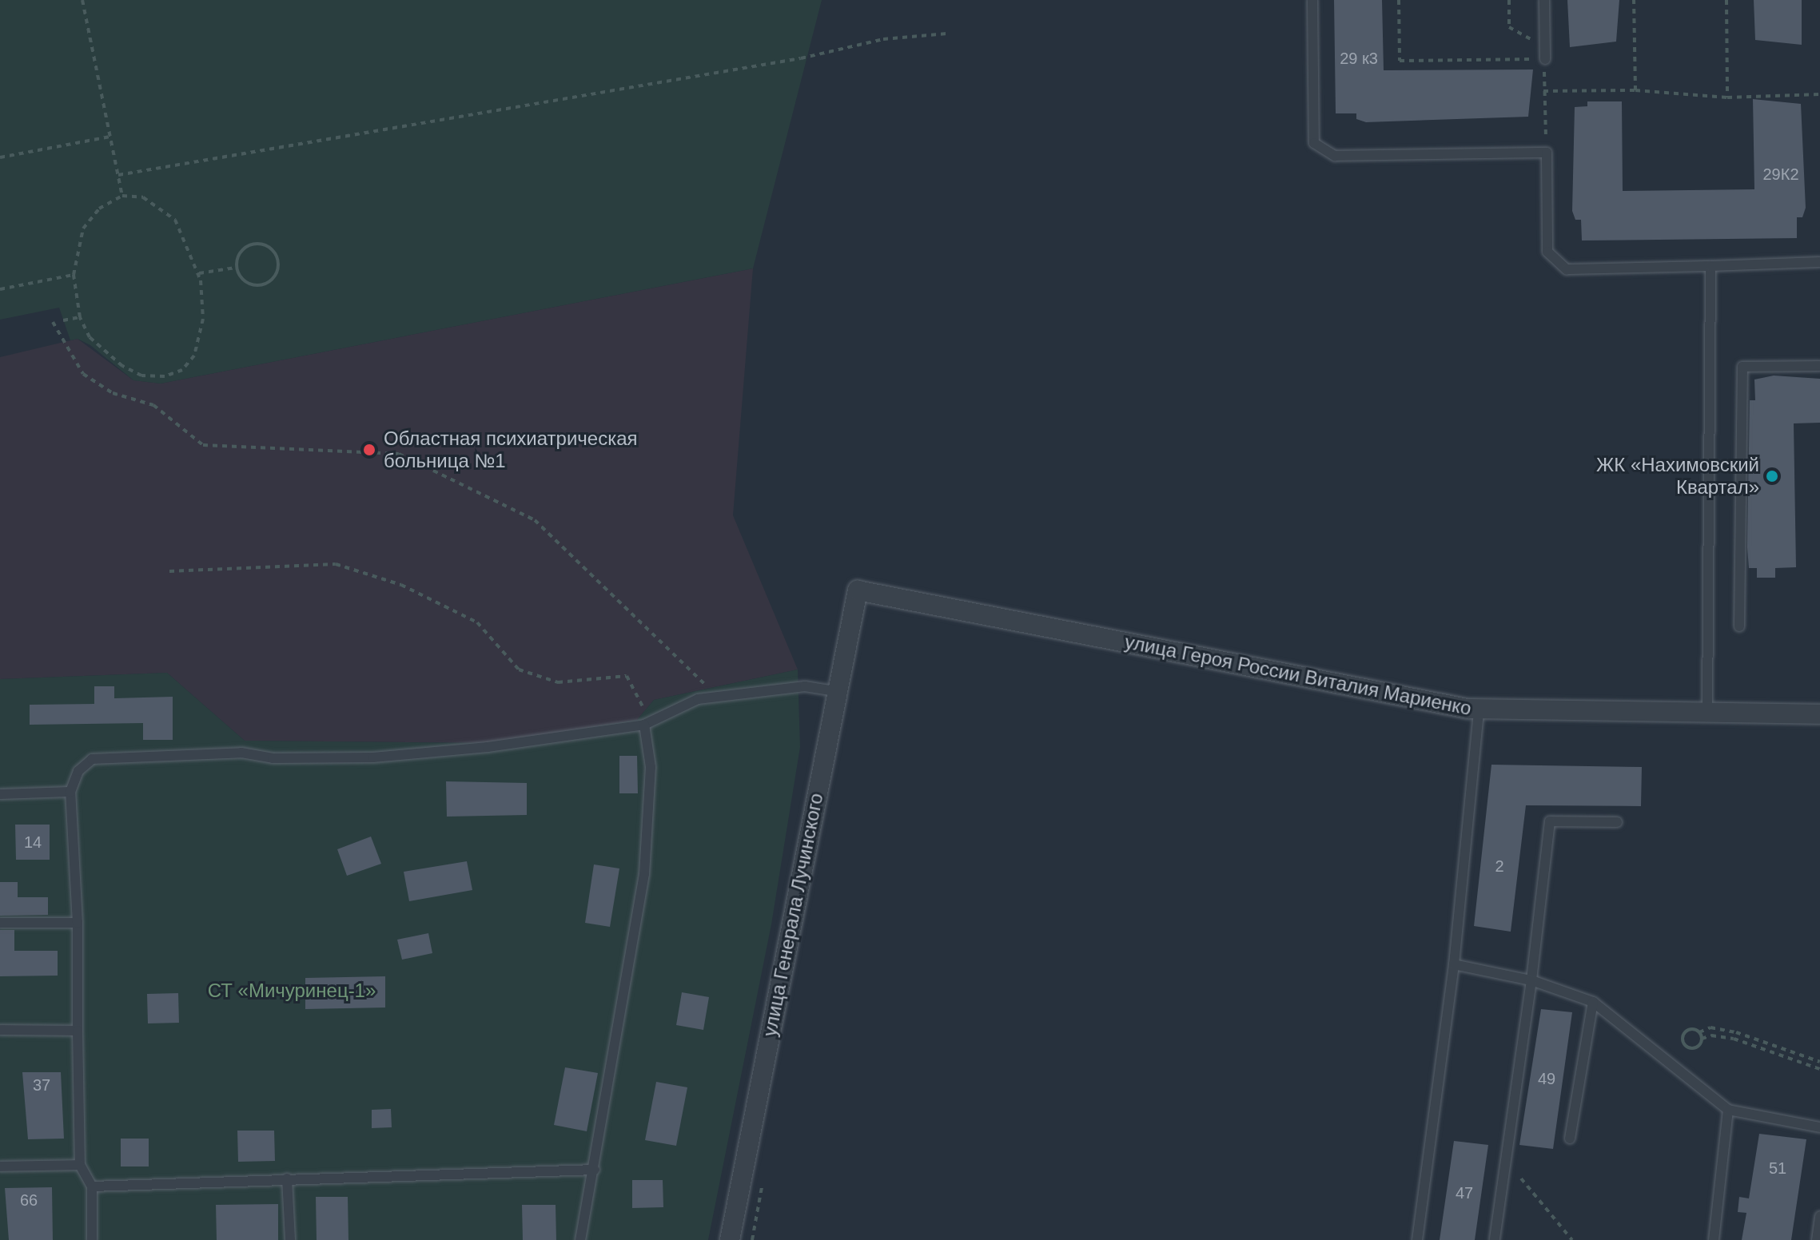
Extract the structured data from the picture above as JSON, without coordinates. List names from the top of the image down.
{
  "streets": {
    "street": ["улица Героя России Виталия Мариенко", "улица Генерала Лучинского"]
  },
  "crossings": [
    ["улица Героя России Виталия Мариенко", "улица Генерала Лучинского"]
  ],
  "parks": ["СТ «Мичуринец-1»"],
  "places": ["Областная психиатрическая больница №1", "ЖК «Нахимовский Квартал»"],
  "house_numbers": [
    "29 к3",
    "29К2",
    "14",
    "2",
    "49",
    "37",
    "51",
    "47",
    "66"
  ]
}
